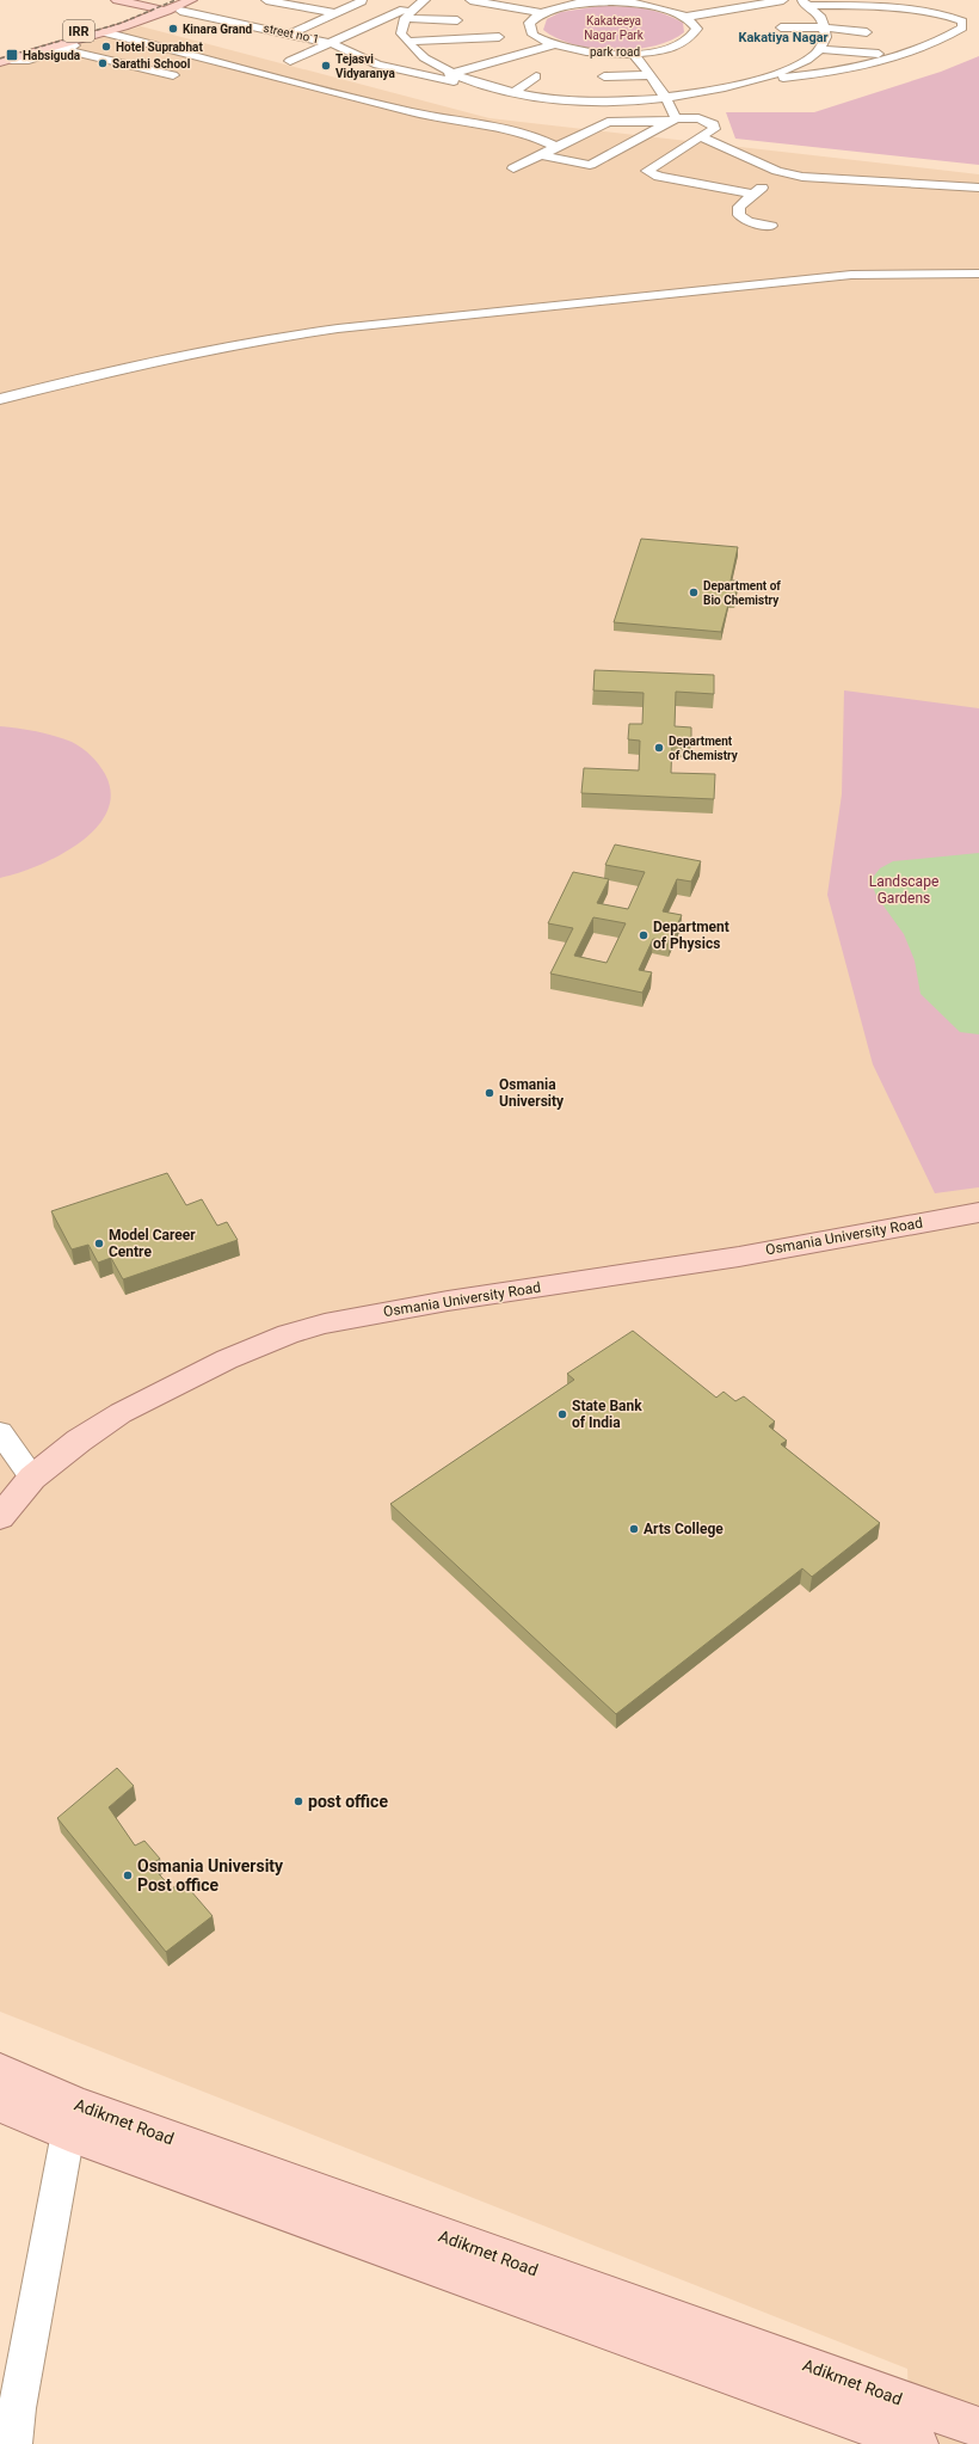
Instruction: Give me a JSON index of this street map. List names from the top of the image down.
{
  "streets": {
    "main road": ["IRR", "Osmania University Road", "Adikmet Road"],
    "street": ["street no 1", "park road"]
  },
  "crossings": [
    ["IRR", "street no 1"]
  ],
  "districts": ["Kakatiya Nagar"],
  "parks": ["Kakateeya Nagar Park", "Landscape Gardens"],
  "places": {
    "other": [
      "Kinara Grand",
      "Hotel Suprabhat",
      "Sarathi School",
      "Tejasvi Vidyaranya",
      "Department of Bio Chemistry",
      "Department of Chemistry",
      "Department of Physics",
      "Osmania University",
      "Model Career Centre",
      "State Bank of India",
      "Arts College",
      "post office",
      "Osmania University Post office"
    ],
    "transit": ["Habsiguda"]
  }
}
